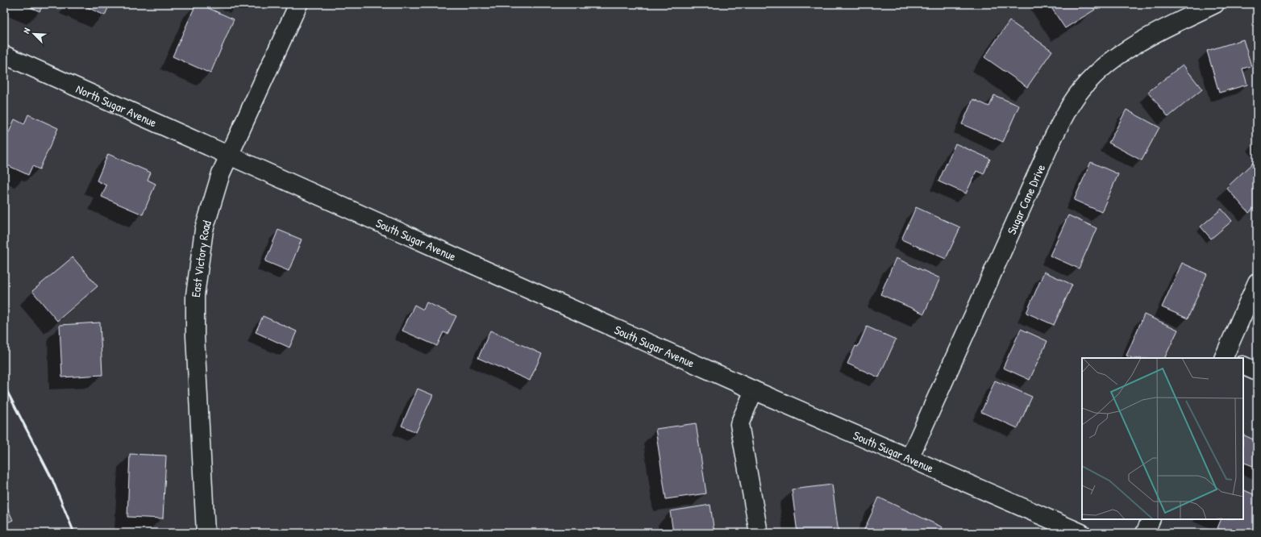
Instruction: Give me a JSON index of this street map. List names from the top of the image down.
{
  "streets": {
    "street": [
      "North Sugar Avenue",
      "Sugar Cane Drive",
      "South Sugar Avenue",
      "East Victory Road"
    ]
  },
  "crossings": [
    ["North Sugar Avenue", "South Sugar Avenue"],
    ["North Sugar Avenue", "East Victory Road"],
    ["Sugar Cane Drive", "South Sugar Avenue"],
    ["South Sugar Avenue", "East Victory Road"]
  ],
  "north": "top left"
}
